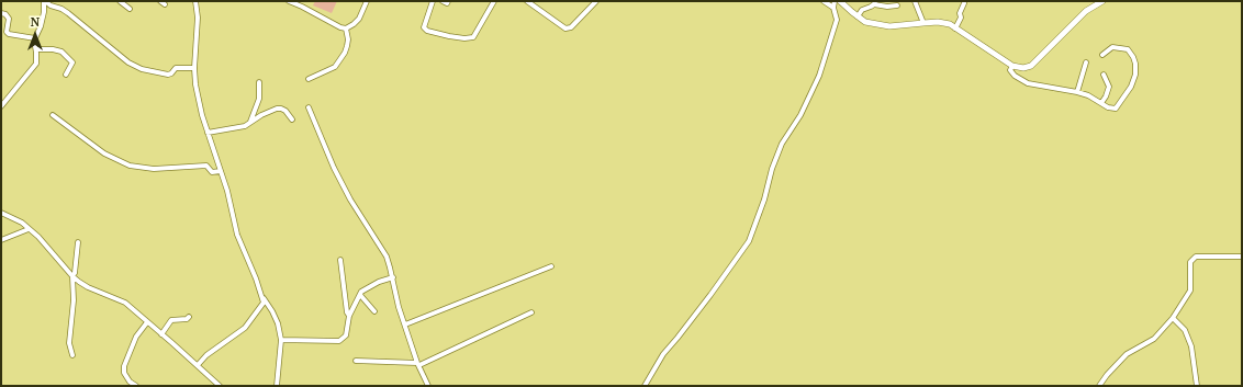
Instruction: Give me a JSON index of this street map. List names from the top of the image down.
{
  "north": "top"
}
